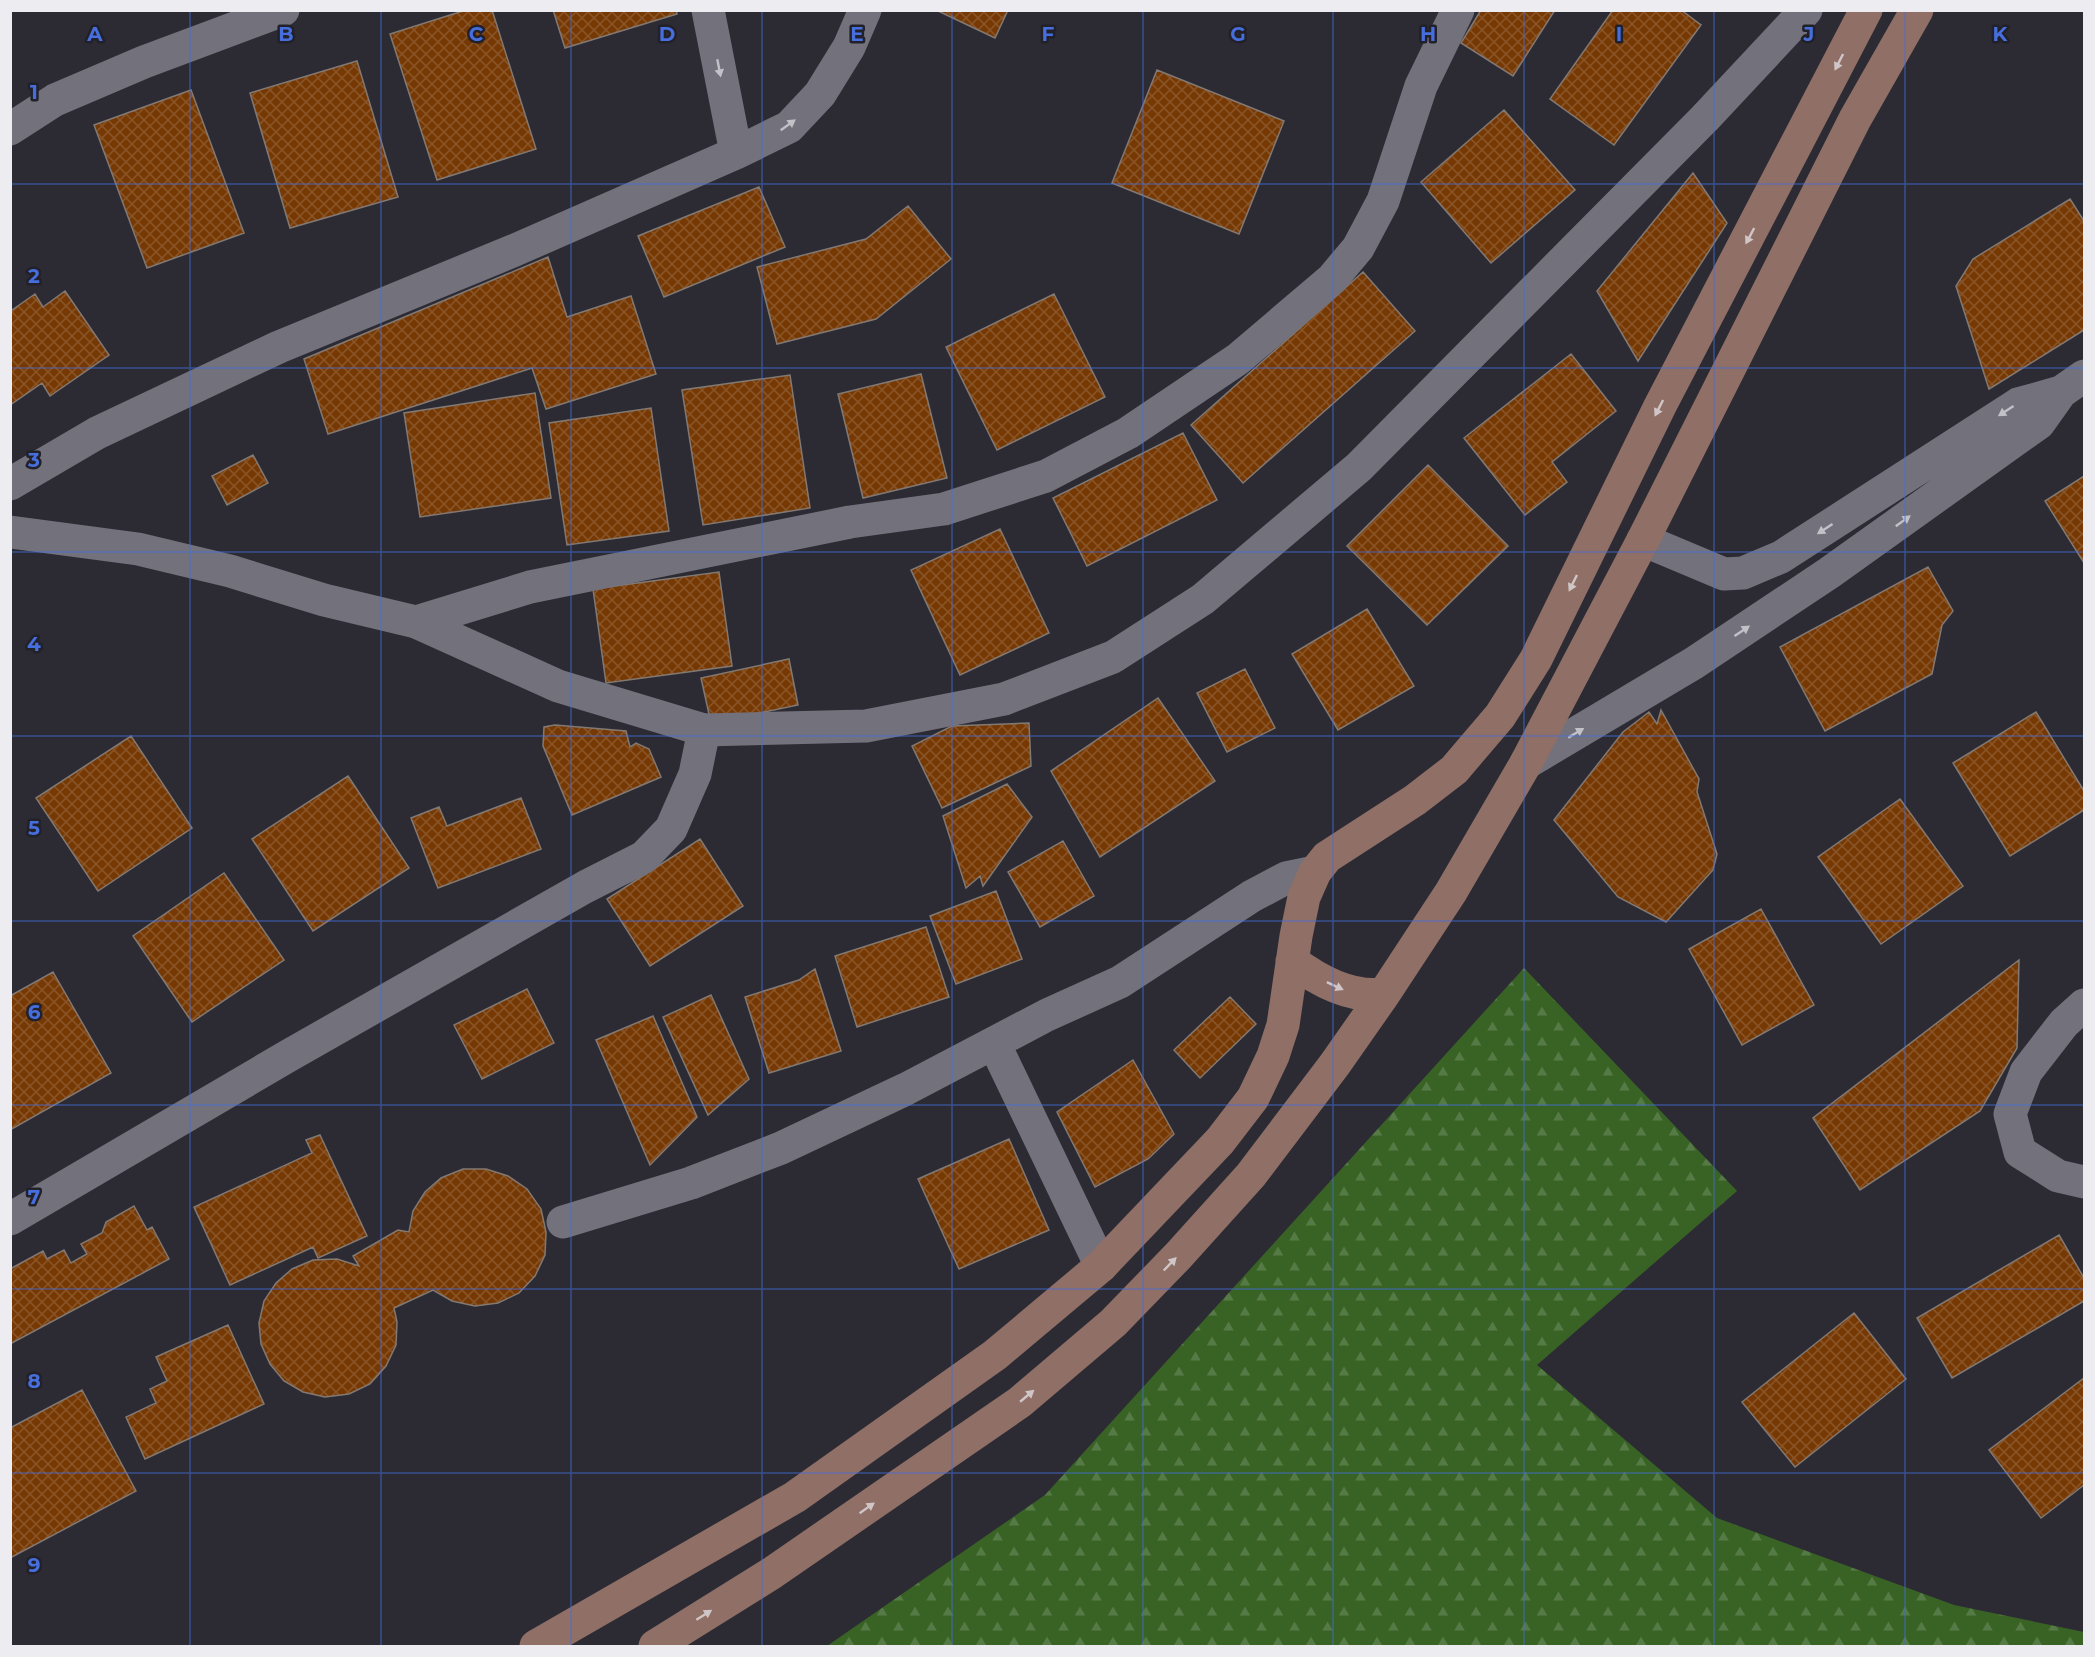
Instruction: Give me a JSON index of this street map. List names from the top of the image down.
{
  "grid": {
    "columns": [
      "A",
      "B",
      "C",
      "D",
      "E",
      "F",
      "G",
      "H",
      "I",
      "J",
      "K"
    ],
    "rows": [
      "1",
      "2",
      "3",
      "4",
      "5",
      "6",
      "7",
      "8",
      "9"
    ]
  }
}
